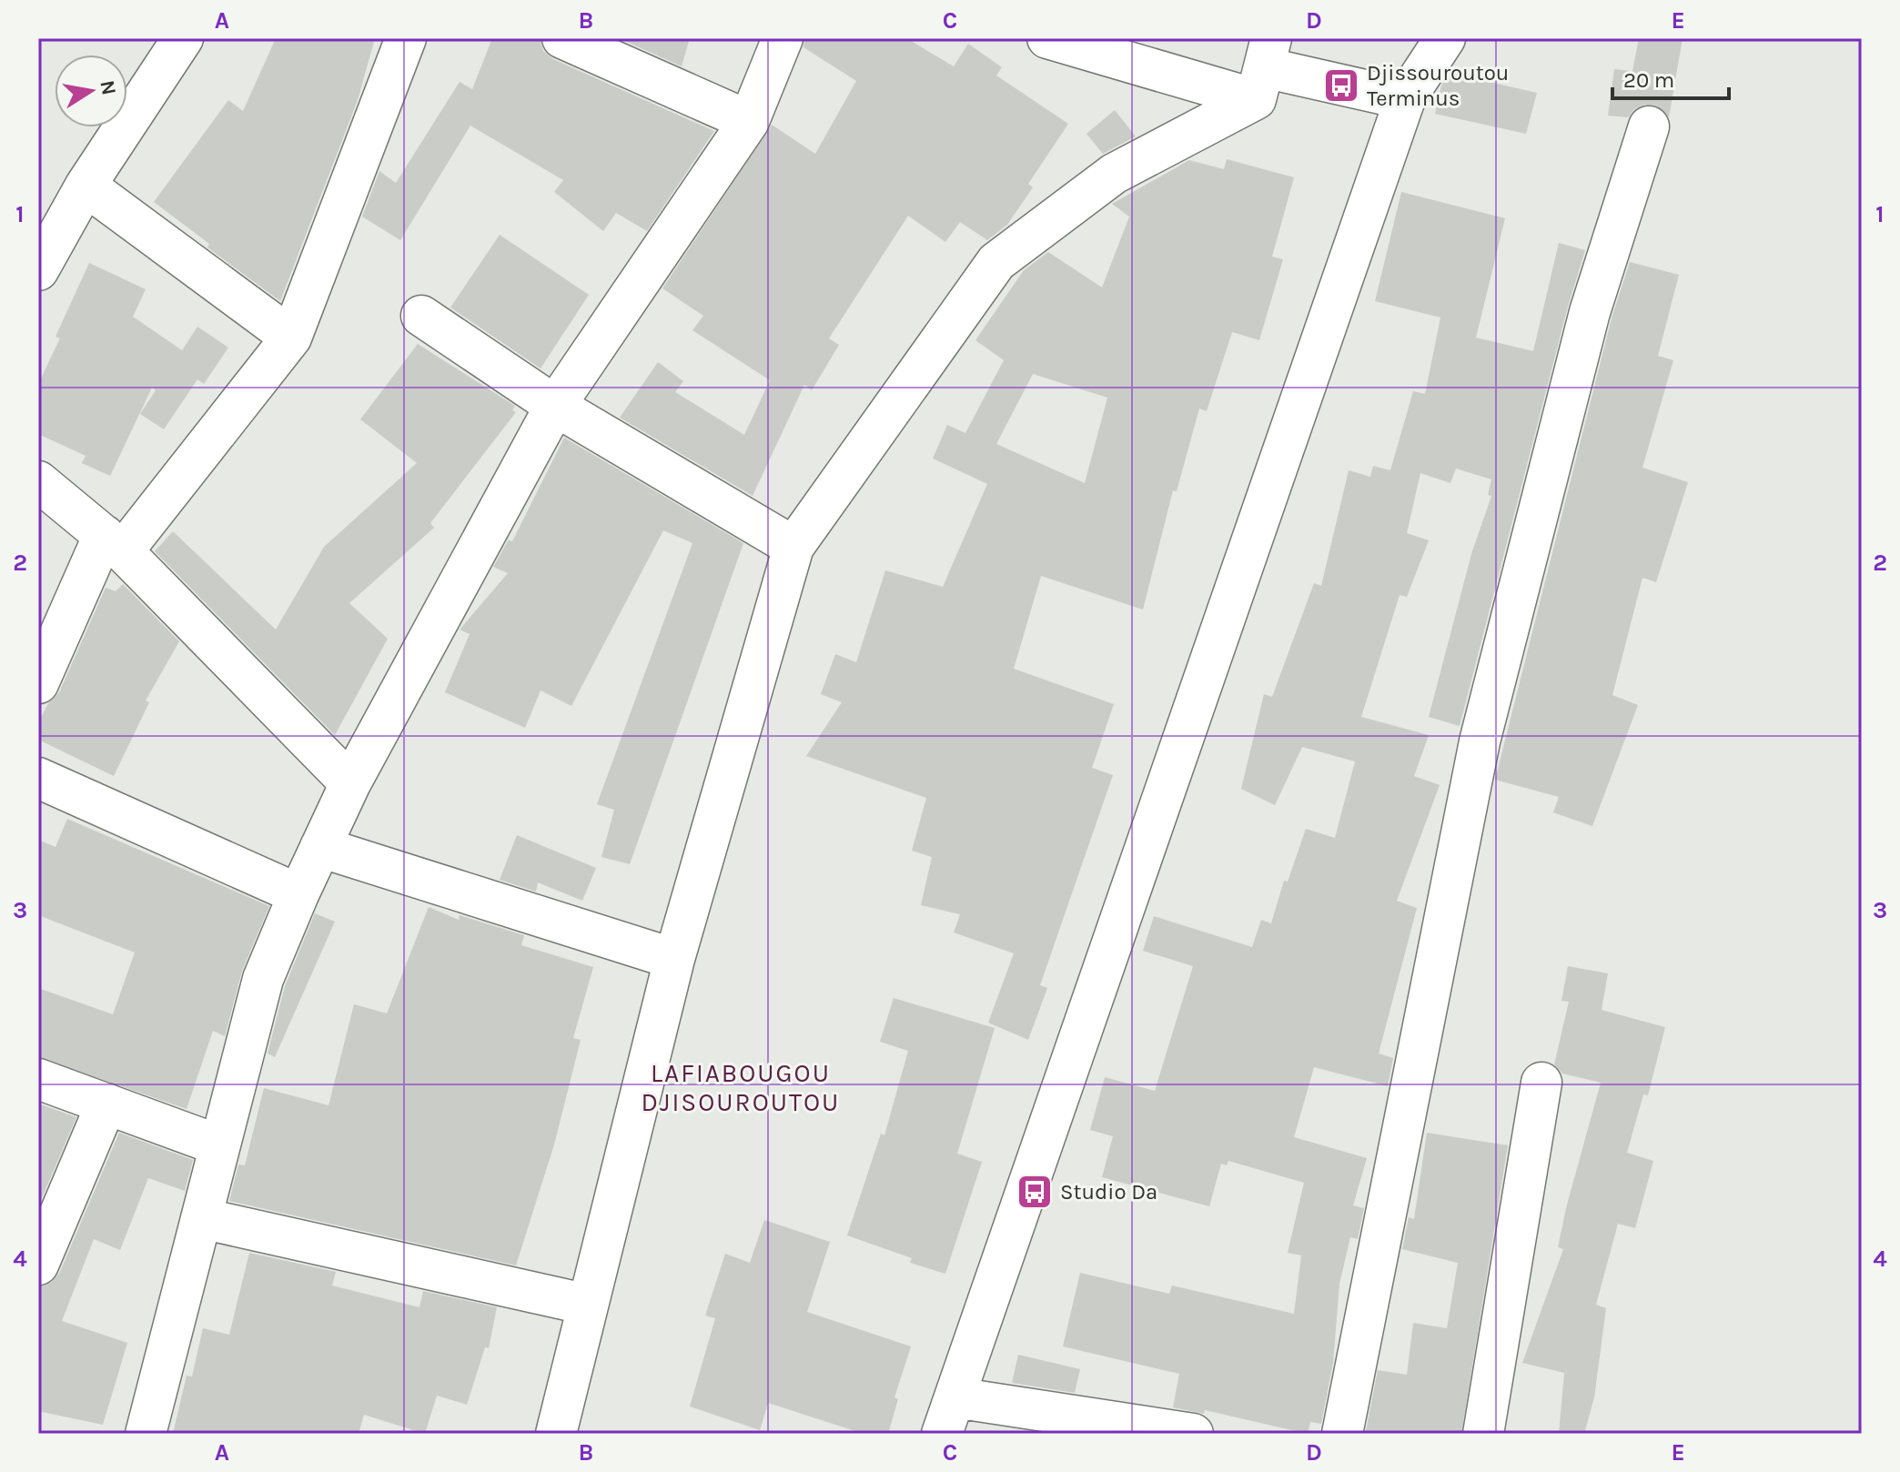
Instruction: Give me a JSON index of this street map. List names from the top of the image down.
{
  "districts": ["LAFIABOUGOU DJISOUROUTOU"],
  "places": {
    "bus stop": ["Djissouroutou Terminus", "Studio Da"]
  },
  "scale_bar": "20 m",
  "north": "right",
  "grid": {
    "columns": [
      "A",
      "B",
      "C",
      "D",
      "E"
    ],
    "rows": [
      "1",
      "2",
      "3",
      "4"
    ]
  }
}
